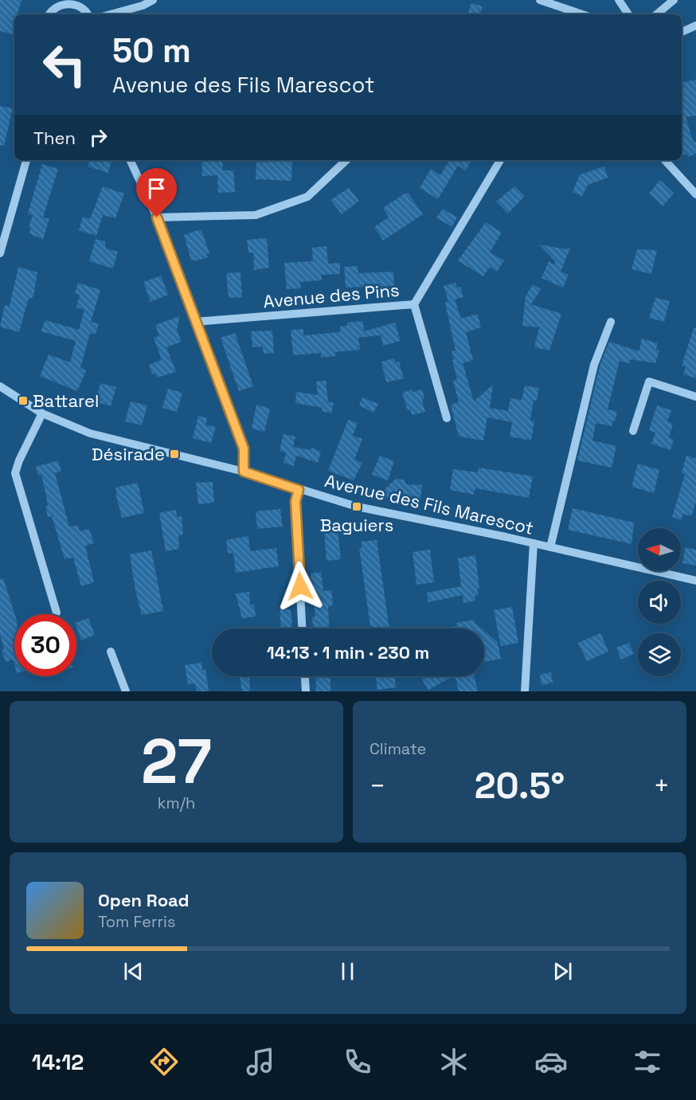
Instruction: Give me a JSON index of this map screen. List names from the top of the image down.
{
  "streets": {
    "street": ["Avenue des Pins", "Avenue des Fils Marescot"]
  },
  "places": {
    "transit": ["Battarel", "Désirade", "Baguiers"]
  },
  "north": "left",
  "page": {
    "turn": ["50 m", "Avenue des Fils Marescot"],
    "then": "Then",
    "limit": "30",
    "trip": "14:13 · 1 min · 230 m",
    "tile": [
      ["27", "km/h"],
      "Climate"
    ],
    "heat": ["−", "20.5°", "+"],
    "song": ["Open Road", "Tom Ferris"],
    "tabs": "14:12"
  }
}
